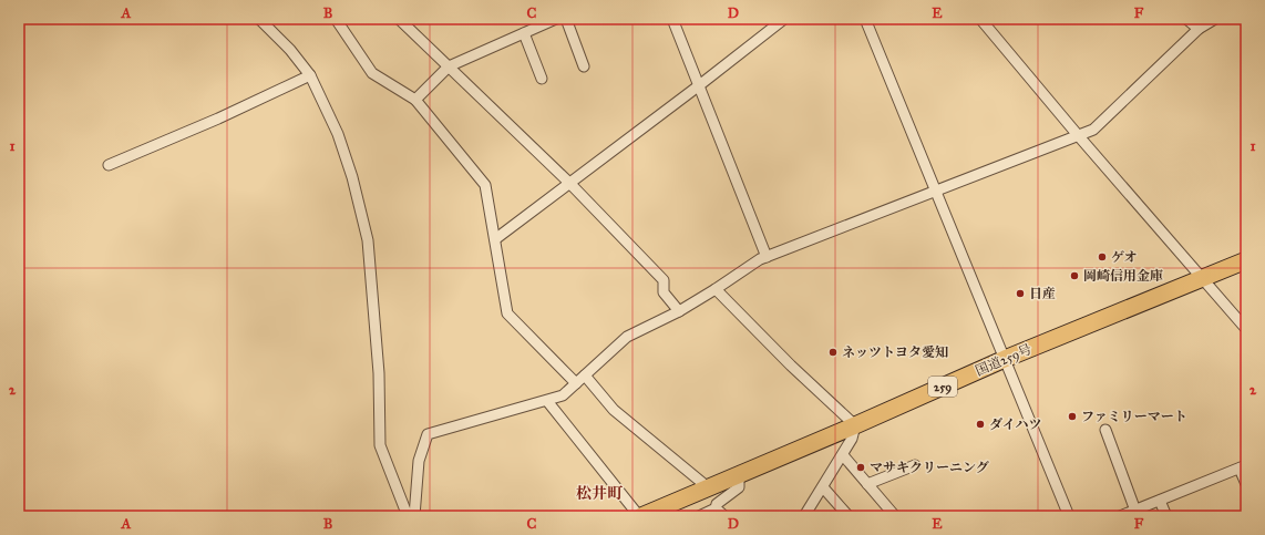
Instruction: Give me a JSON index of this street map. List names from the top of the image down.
{
  "streets": {
    "highway": ["国道259号", "259"]
  },
  "districts": ["松井町"],
  "places": [
    "ゲオ",
    "岡崎信用金庫",
    "日産",
    "ネッツトヨタ愛知",
    "ファミリーマート",
    "ダイハツ",
    "マサキクリーニング"
  ],
  "grid": {
    "columns": [
      "A",
      "B",
      "C",
      "D",
      "E",
      "F"
    ],
    "rows": ["1", "2"]
  }
}
